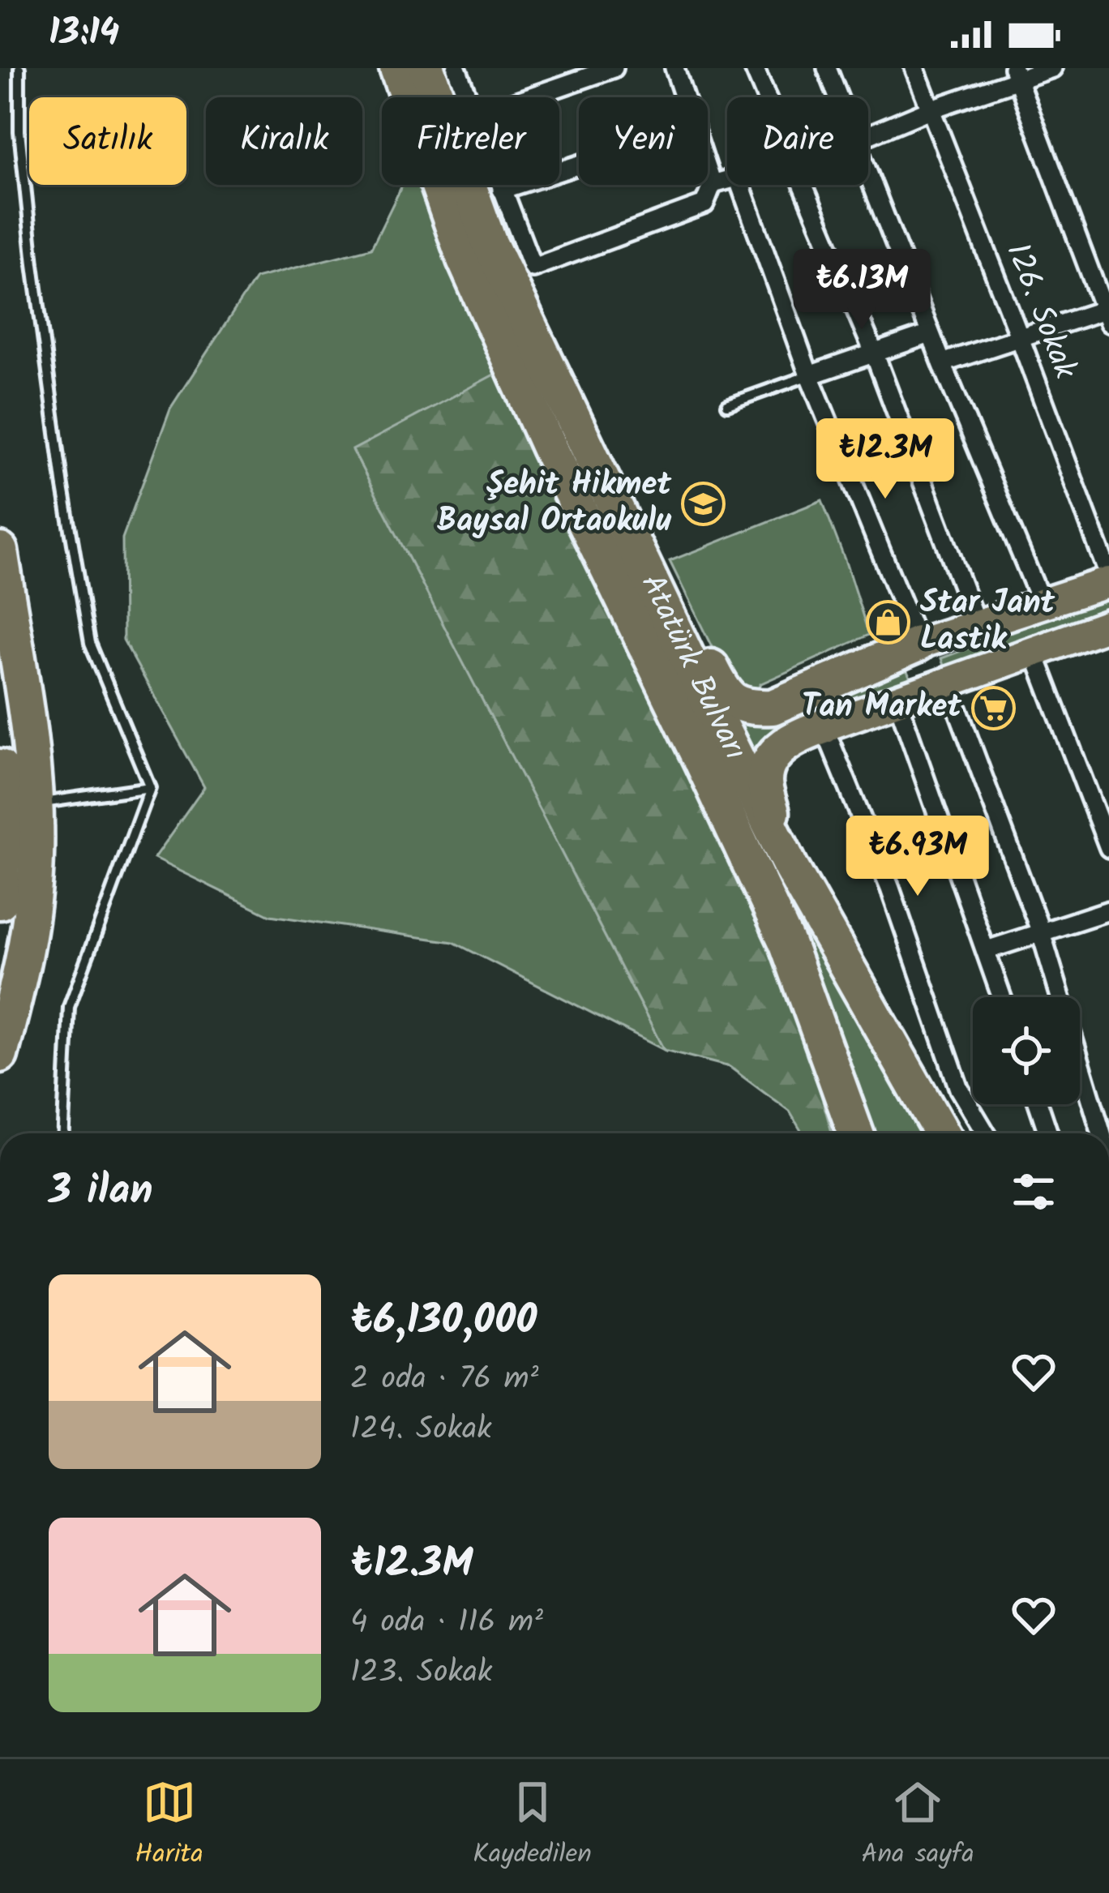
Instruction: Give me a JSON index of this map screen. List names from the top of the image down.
{
  "streets": {
    "highway": ["Atatürk Bulvarı"],
    "street": ["126. Sokak"]
  },
  "places": {
    "school or university": ["Şehit Hikmet Baysal Ortaokulu"],
    "shop": ["Star Jant Lastik"],
    "supermarket": ["Tan Market"]
  },
  "page": {
    "status": "13:14",
    "chip": [
      "Satılık",
      "Kiralık",
      "Filtreler",
      "Yeni",
      "Daire"
    ],
    "price": ["₺6.13M", "₺12.3M", "₺6.93M"],
    "heading": "3 ilan",
    "list": [
      {
        "name": "₺6,130,000",
        "note": "2 oda · 76 m² · 124. Sokak"
      },
      {
        "name": "₺12.3M",
        "note": "4 oda · 116 m² · 123. Sokak"
      }
    ],
    "tabs": ["Harita", "Kaydedilen", "Ana sayfa"]
  }
}
